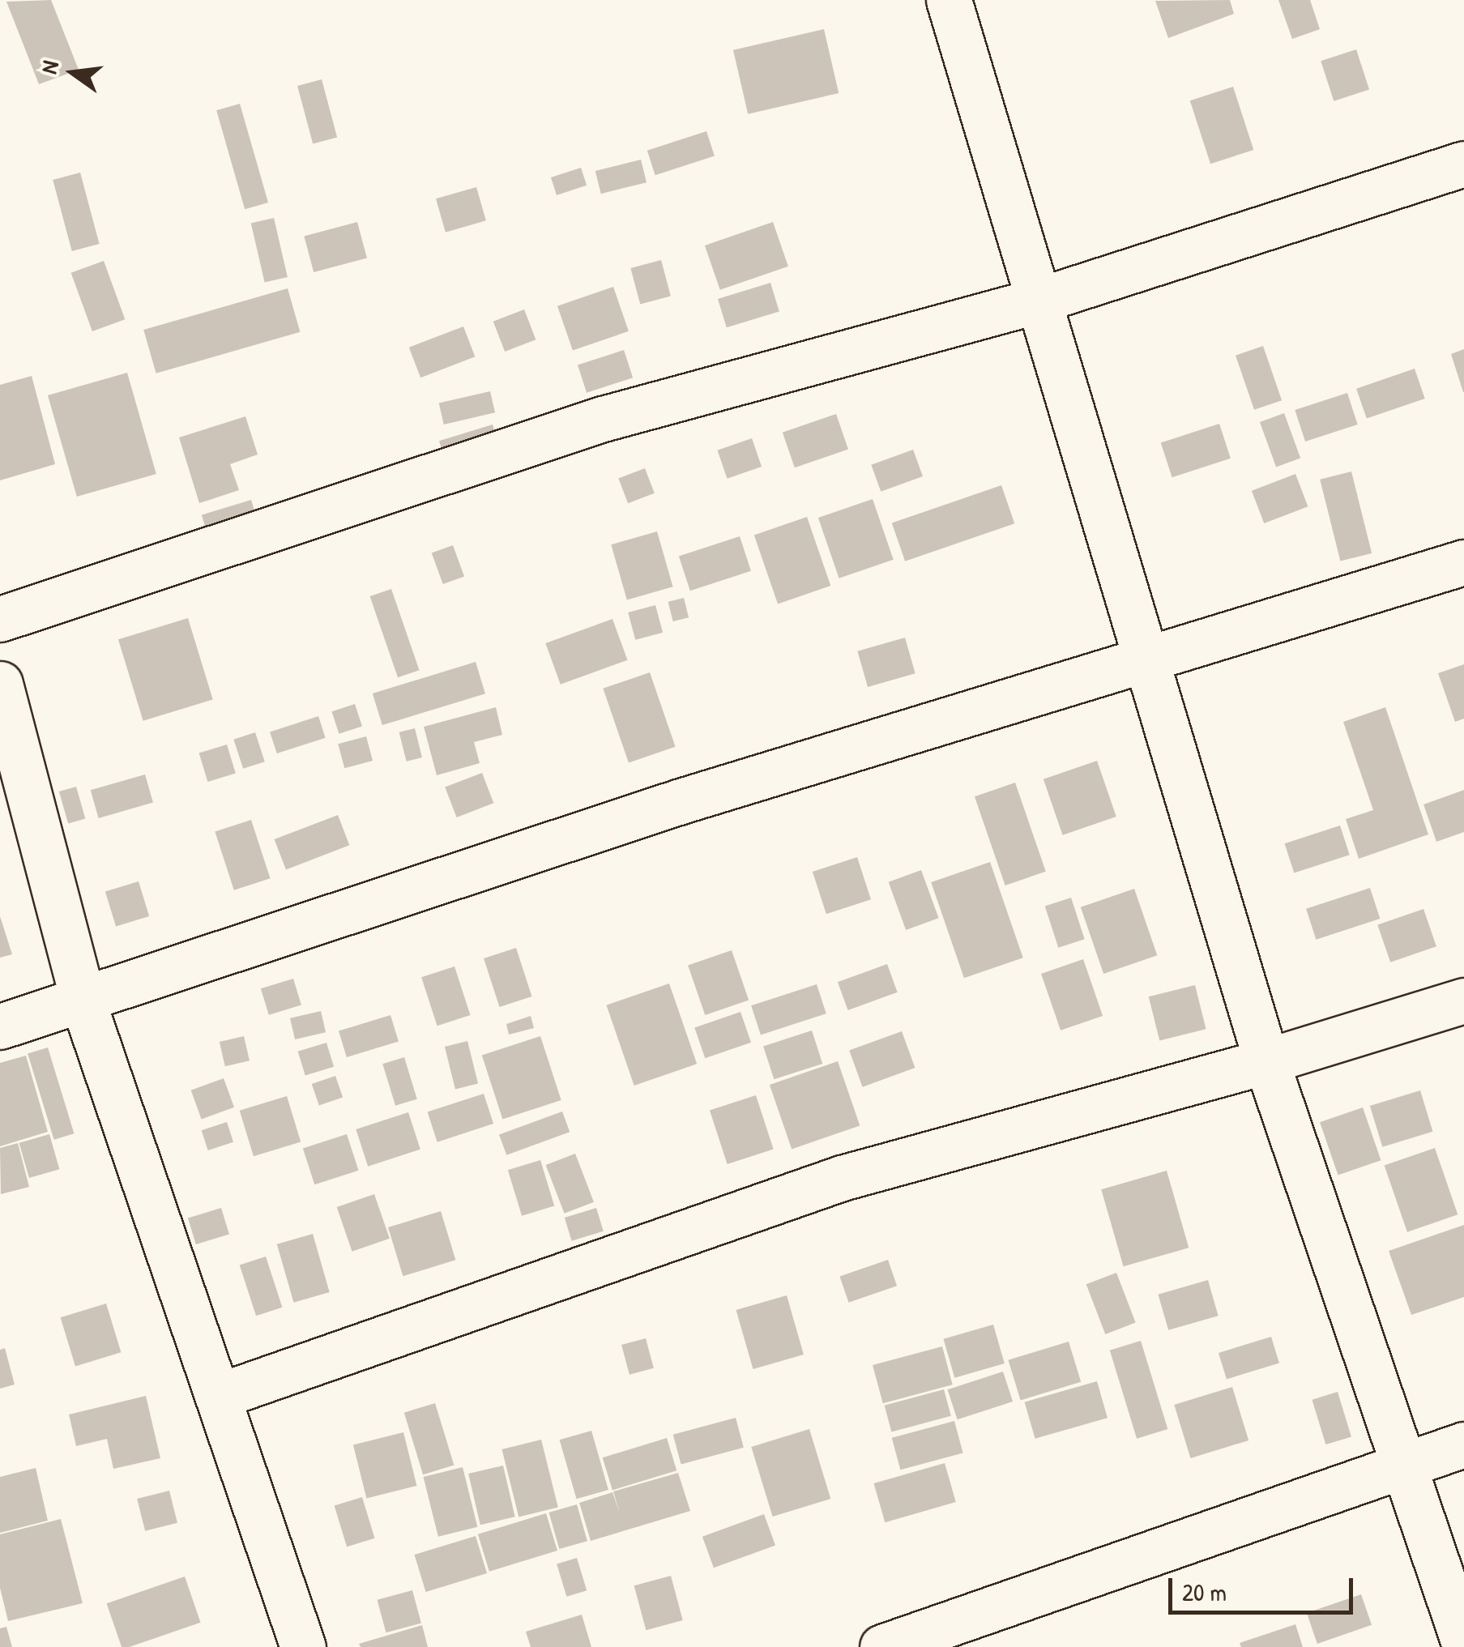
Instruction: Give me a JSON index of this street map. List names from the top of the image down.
{
  "scale_bar": "20 m",
  "north": "left"
}
